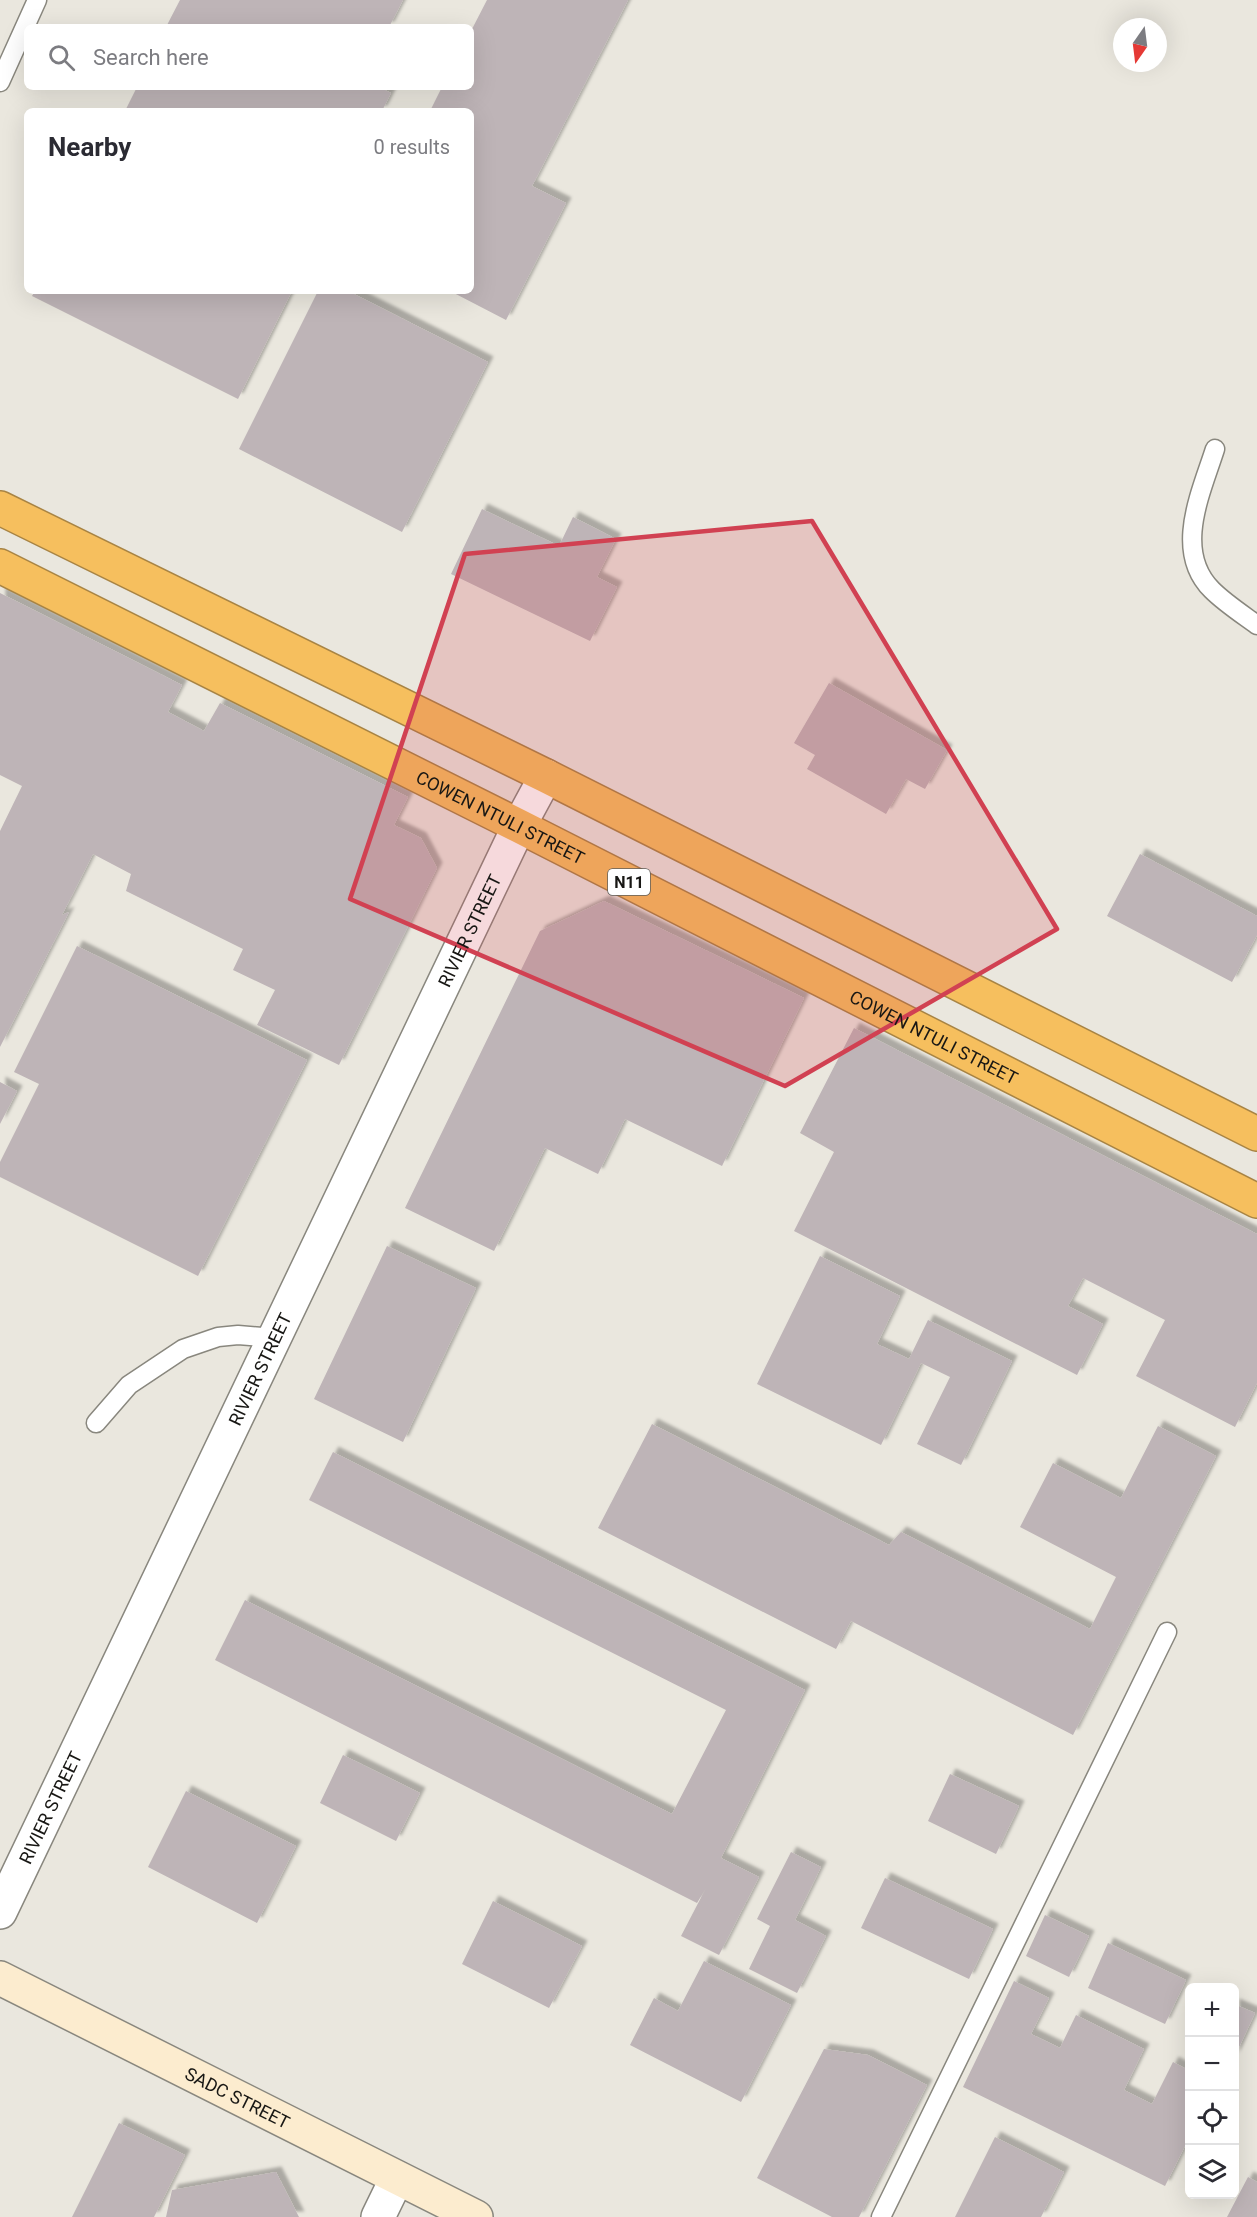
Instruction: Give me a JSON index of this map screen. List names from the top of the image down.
{
  "streets": {
    "highway": ["COWEN NTULI STREET", "N11"],
    "street": ["RIVIER STREET", "SADC STREET"]
  },
  "crossings": [
    ["COWEN NTULI STREET", "RIVIER STREET"]
  ],
  "north": "bottom",
  "page": {
    "search": "Search here",
    "heading": ["Nearby", "0 results"],
    "map_buttons": ["+", "−"]
  }
}
